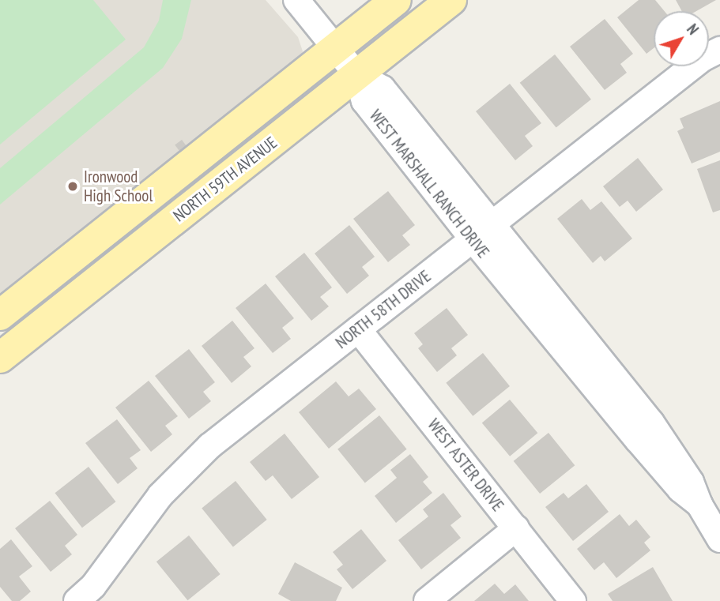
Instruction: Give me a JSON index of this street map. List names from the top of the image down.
{
  "streets": {
    "main road": ["NORTH 59TH AVENUE"],
    "street": ["WEST MARSHALL RANCH DRIVE", "NORTH 58TH DRIVE", "WEST ASTER DRIVE"]
  },
  "crossings": [
    ["NORTH 59TH AVENUE", "WEST MARSHALL RANCH DRIVE"],
    ["WEST MARSHALL RANCH DRIVE", "NORTH 58TH DRIVE"],
    ["NORTH 58TH DRIVE", "WEST ASTER DRIVE"]
  ],
  "places": ["Ironwood High School"],
  "north": "top right"
}
